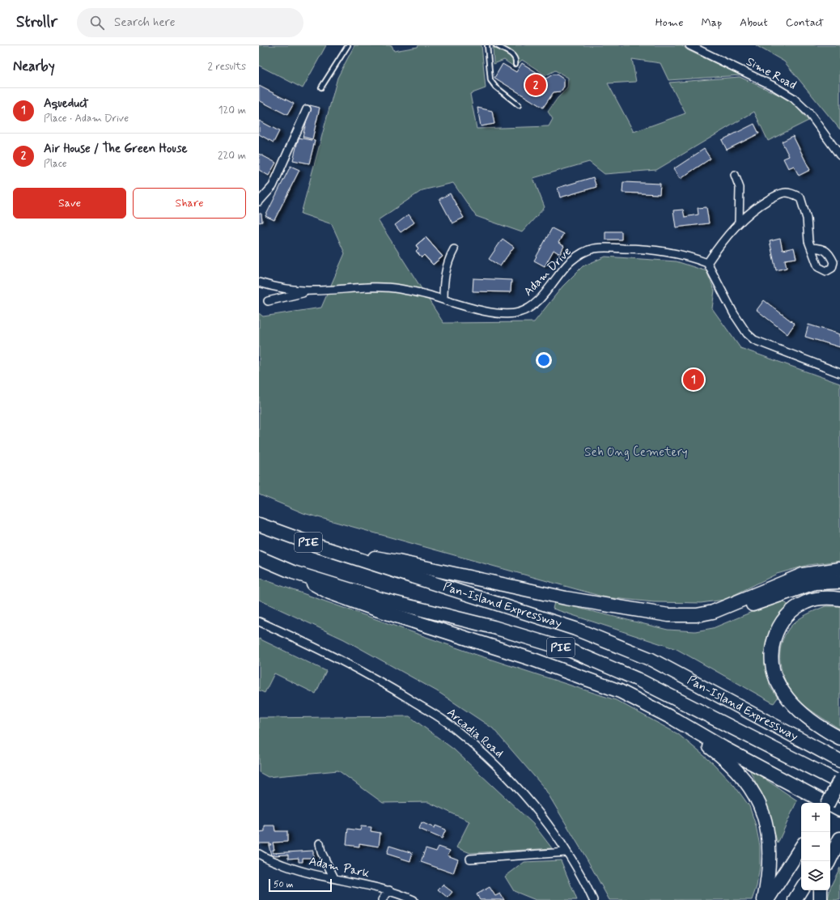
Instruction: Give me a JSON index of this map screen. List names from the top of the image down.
{
  "streets": {
    "highway": ["PIE", "Pan-Island Expressway"],
    "street": [
      "Sime Road",
      "Adam Drive",
      "Arcadia Road",
      "Adam Park"
    ]
  },
  "parks": ["Seh Ong Cemetery"],
  "scale_bar": "50 m",
  "page": {
    "header": "Strollr",
    "search": "Search here",
    "nav": [
      "Home",
      "Map",
      "About",
      "Contact"
    ],
    "heading": ["Nearby", "2 results"],
    "pins": ["2", "1"],
    "list": [
      {
        "mark": "1",
        "name": "Aqueduct",
        "note": "Place · Adam Drive",
        "value": "120 m"
      },
      {
        "mark": "2",
        "name": "Air House / The Green House",
        "note": "Place",
        "value": "220 m"
      }
    ],
    "buttons": ["Save", "Share"],
    "map_buttons": ["+", "−"],
    "scale": "50 m"
  }
}
